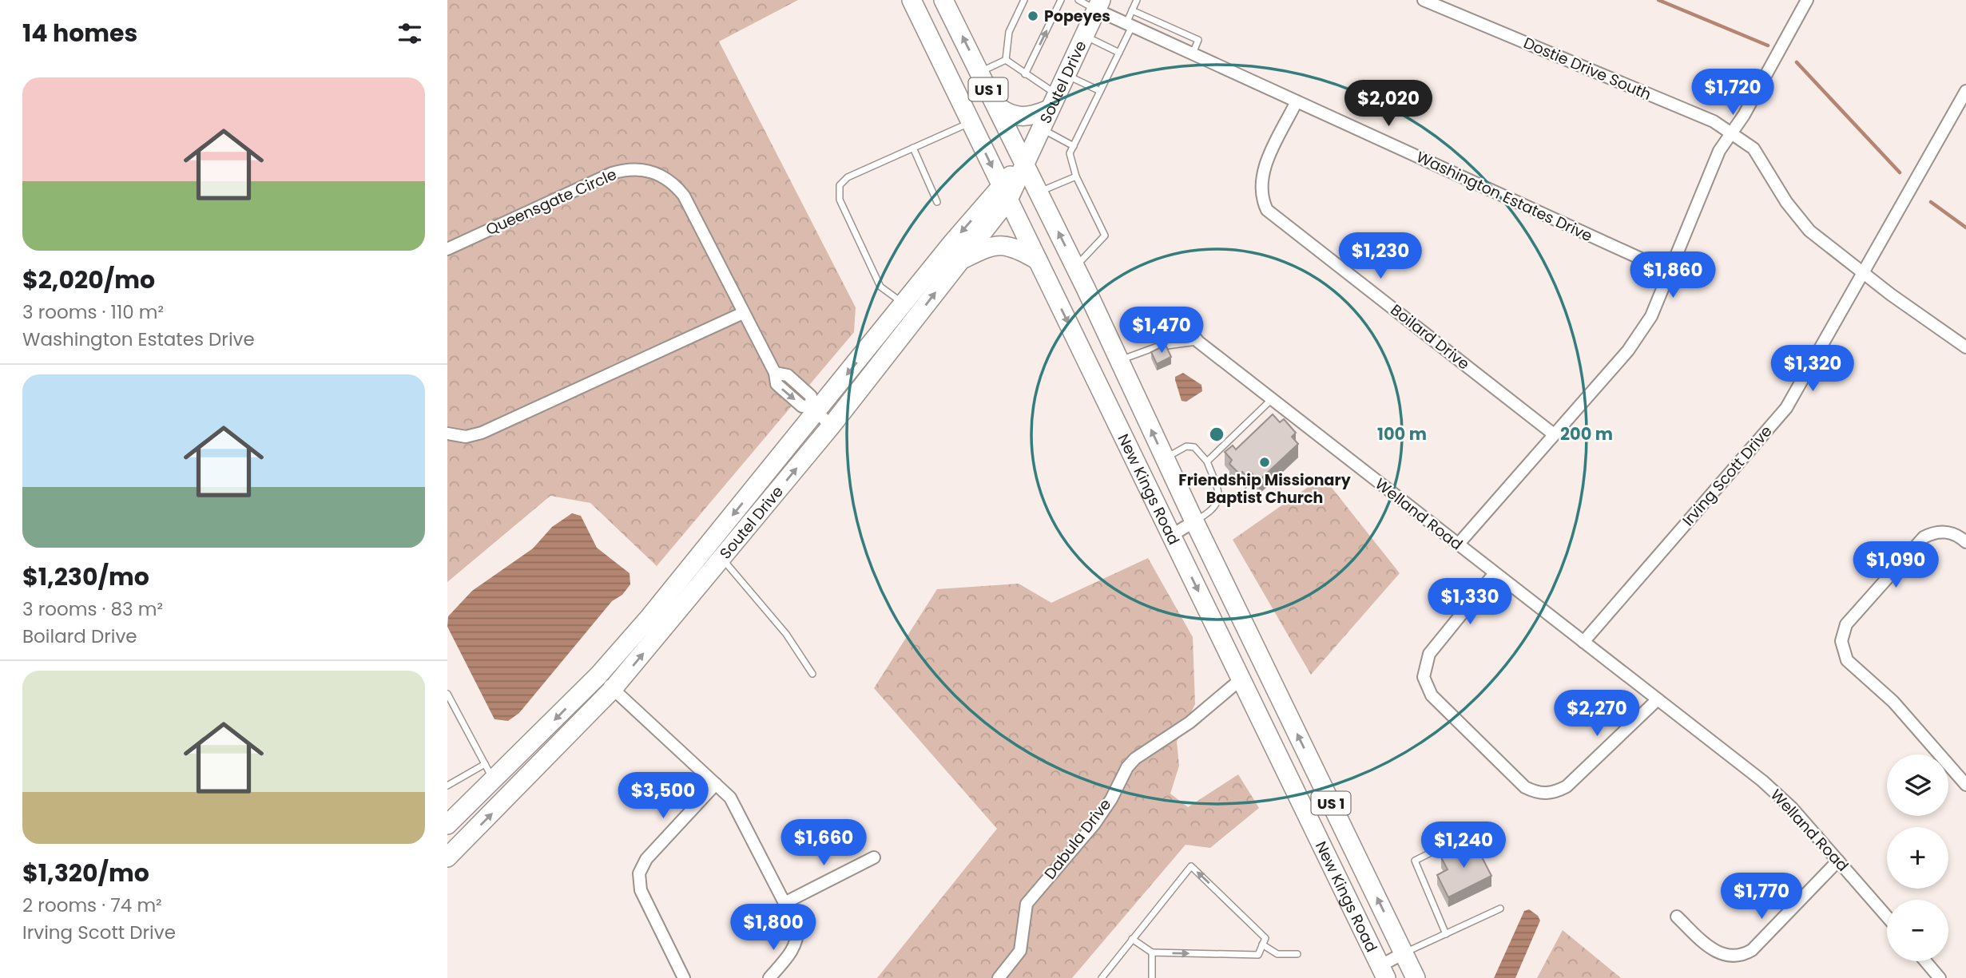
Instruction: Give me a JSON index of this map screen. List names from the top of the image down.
{
  "streets": {
    "main road": ["Soutel Drive", "US 1", "New Kings Road"],
    "street": [
      "Dostie Drive South",
      "Washington Estates Drive",
      "Queensgate Circle",
      "Boilard Drive",
      "Irving Scott Drive",
      "Welland Road",
      "Dabula Drive"
    ]
  },
  "crossings": [
    ["Dostie Drive South", "Irving Scott Drive"],
    ["Soutel Drive", "Washington Estates Drive"],
    ["Soutel Drive", "Queensgate Circle"],
    ["Soutel Drive", "New Kings Road"],
    ["Washington Estates Drive", "Boilard Drive"],
    ["Irving Scott Drive", "Welland Road"],
    ["New Kings Road", "Dabula Drive"]
  ],
  "places": ["Popeyes", "Friendship Missionary Baptist Church"],
  "page": {
    "heading": "14 homes",
    "list": [
      {
        "name": "$2,020/mo",
        "note": "3 rooms · 110 m² · Washington Estates Drive"
      },
      {
        "name": "$1,230/mo",
        "note": "3 rooms · 83 m² · Boilard Drive"
      },
      {
        "name": "$1,320/mo",
        "note": "2 rooms · 74 m² · Irving Scott Drive"
      }
    ],
    "price": [
      "$1,720",
      "$2,020",
      "$1,230",
      "$1,860",
      "$1,470",
      "$1,320",
      "$1,090",
      "$1,330",
      "$2,270",
      "$3,500",
      "$1,660",
      "$1,240",
      "$1,770",
      "$1,800"
    ],
    "map_buttons": ["+", "−"]
  },
  "rings": ["100 m", "200 m"]
}
